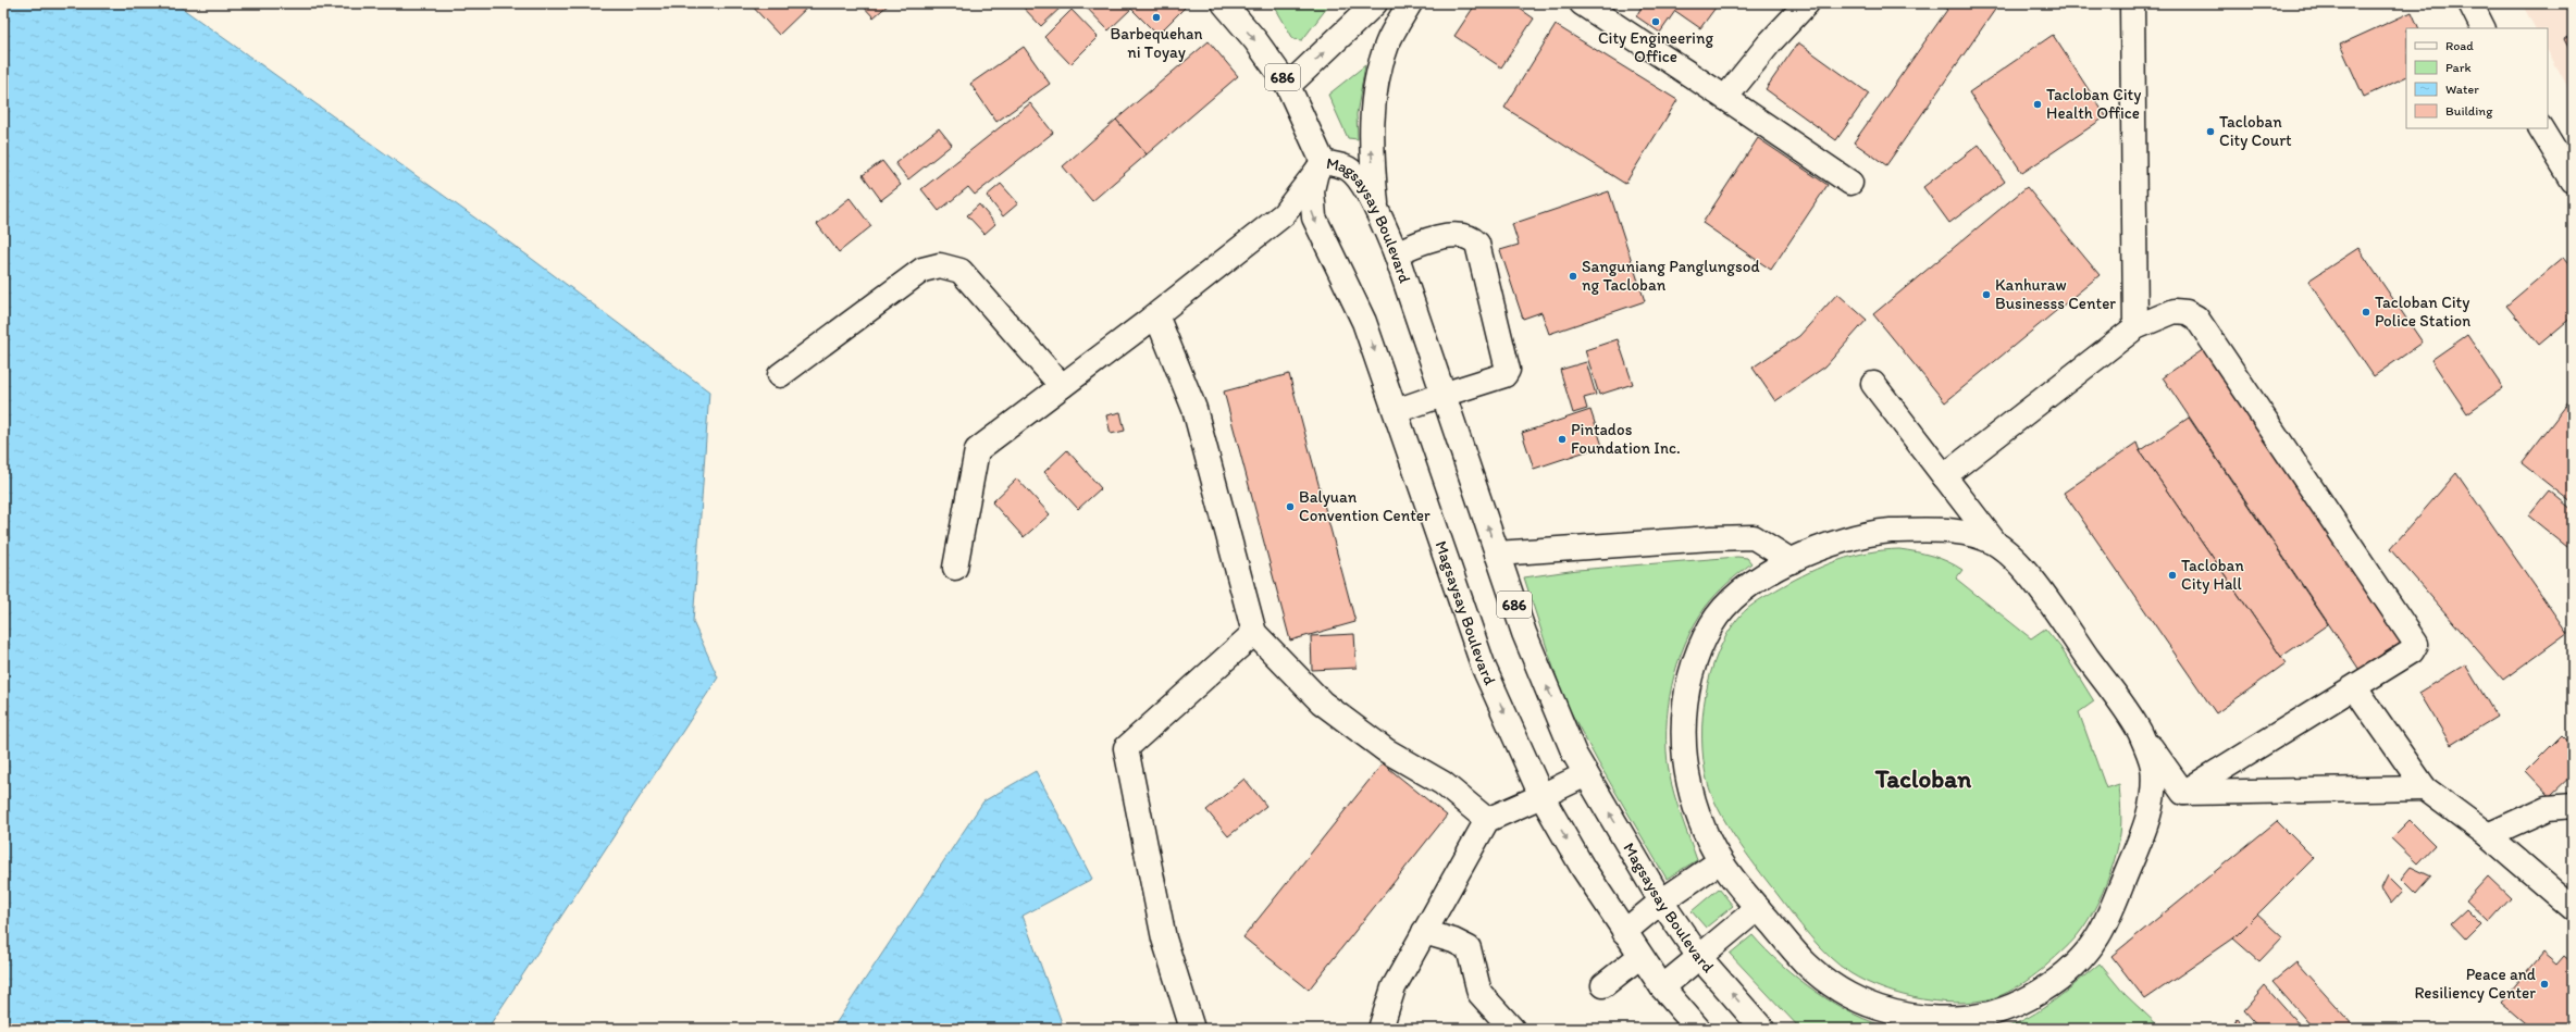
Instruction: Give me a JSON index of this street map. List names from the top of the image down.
{
  "streets": {
    "main road": ["686", "Magsaysay Boulevard"]
  },
  "crossings": [
    ["686", "Magsaysay Boulevard"]
  ],
  "districts": ["Tacloban"],
  "places": [
    "Barbequehan ni Toyay",
    "City Engineering Office",
    "Tacloban City Health Office",
    "Tacloban City Court",
    "Sanguniang Panglungsod ng Tacloban",
    "Kanhuraw Businesss Center",
    "Tacloban City Police Station",
    "Pintados Foundation Inc.",
    "Balyuan Convention Center",
    "Tacloban City Hall",
    "Peace and Resiliency Center"
  ],
  "legend": [
    "Road",
    "Park",
    "Water",
    "Building"
  ]
}
